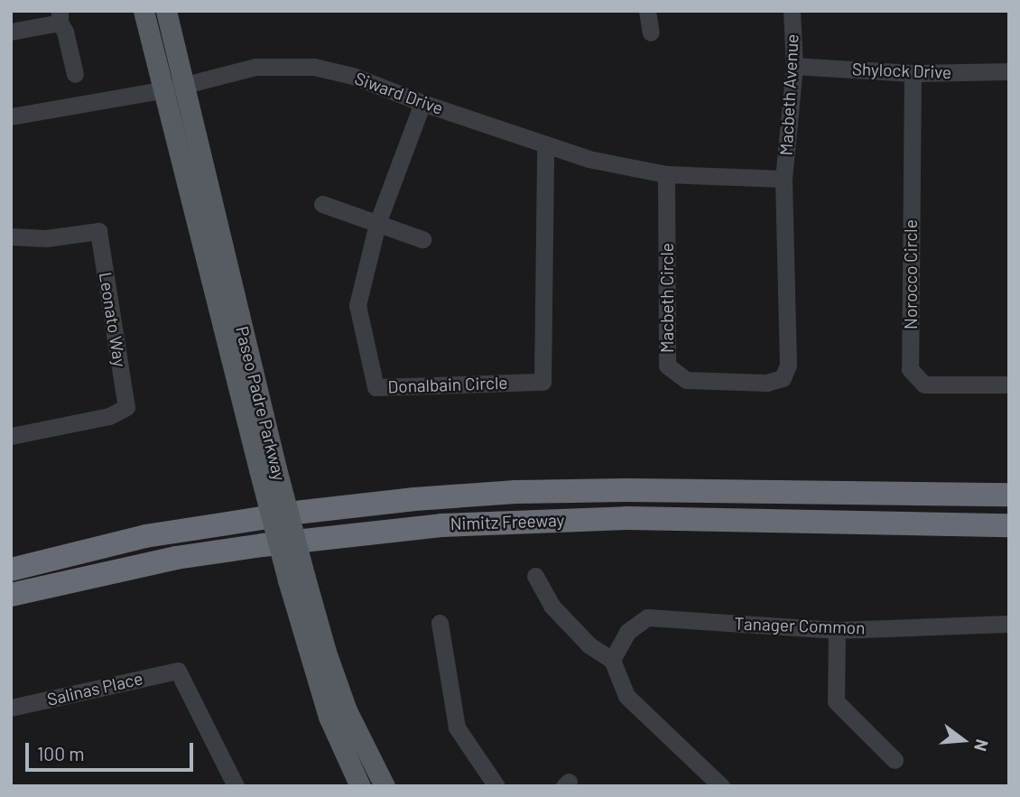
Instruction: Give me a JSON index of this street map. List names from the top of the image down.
{
  "streets": {
    "highway": ["Nimitz Freeway"],
    "main road": ["Paseo Padre Parkway"],
    "street": [
      "Shylock Drive",
      "Siward Drive",
      "Macbeth Avenue",
      "Norocco Circle",
      "Macbeth Circle",
      "Leonato Way",
      "Donalbain Circle",
      "Tanager Common",
      "Salinas Place"
    ]
  },
  "crossings": [
    ["Shylock Drive", "Macbeth Avenue"],
    ["Shylock Drive", "Norocco Circle"],
    ["Siward Drive", "Macbeth Avenue"],
    ["Siward Drive", "Macbeth Circle"],
    ["Siward Drive", "Donalbain Circle"],
    ["Siward Drive", "Paseo Padre Parkway"],
    ["Macbeth Avenue", "Macbeth Circle"]
  ],
  "scale_bar": "100 m",
  "north": "right"
}
